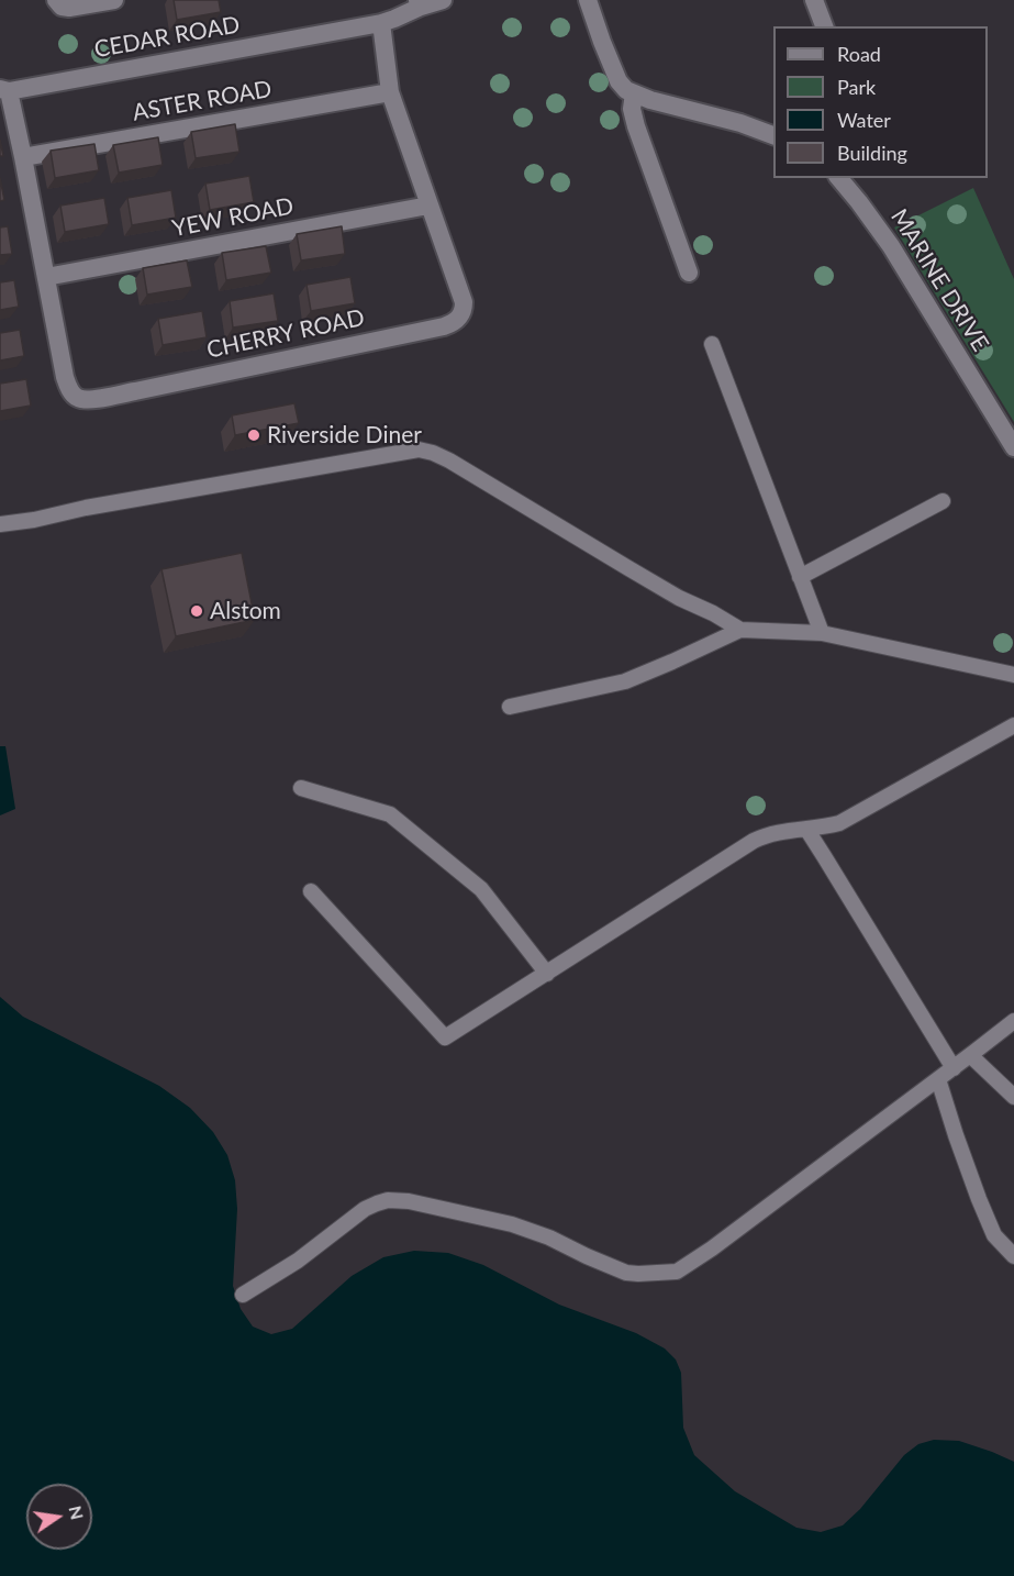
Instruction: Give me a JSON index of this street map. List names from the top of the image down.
{
  "streets": {
    "street": [
      "CEDAR ROAD",
      "ASTER ROAD",
      "YEW ROAD",
      "MARINE DRIVE",
      "CHERRY ROAD"
    ]
  },
  "crossings": [
    ["CEDAR ROAD", "CHERRY ROAD"],
    ["ASTER ROAD", "CHERRY ROAD"],
    ["YEW ROAD", "CHERRY ROAD"]
  ],
  "places": ["Riverside Diner", "Alstom"],
  "legend": [
    "Road",
    "Park",
    "Water",
    "Building"
  ],
  "north": "right"
}
